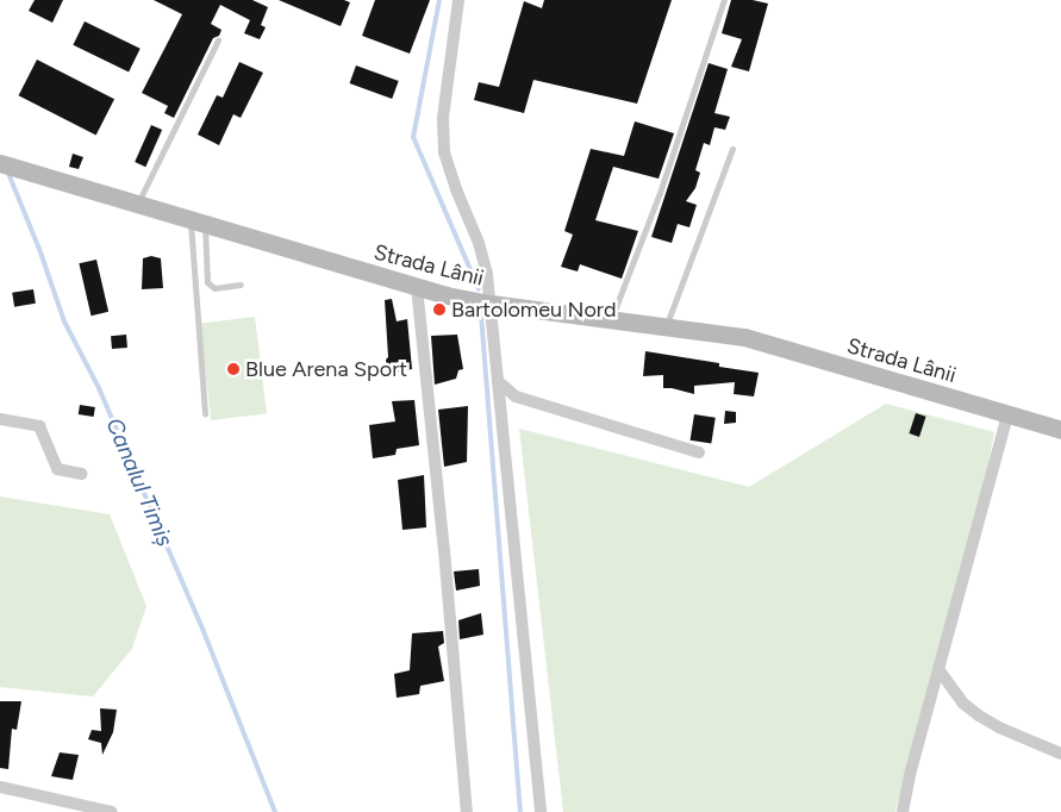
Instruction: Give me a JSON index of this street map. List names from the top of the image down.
{
  "streets": {
    "main road": ["Strada Lânii"]
  },
  "water": ["Canalul Timiș"],
  "places": ["Bartolomeu Nord", "Blue Arena Sport"]
}
